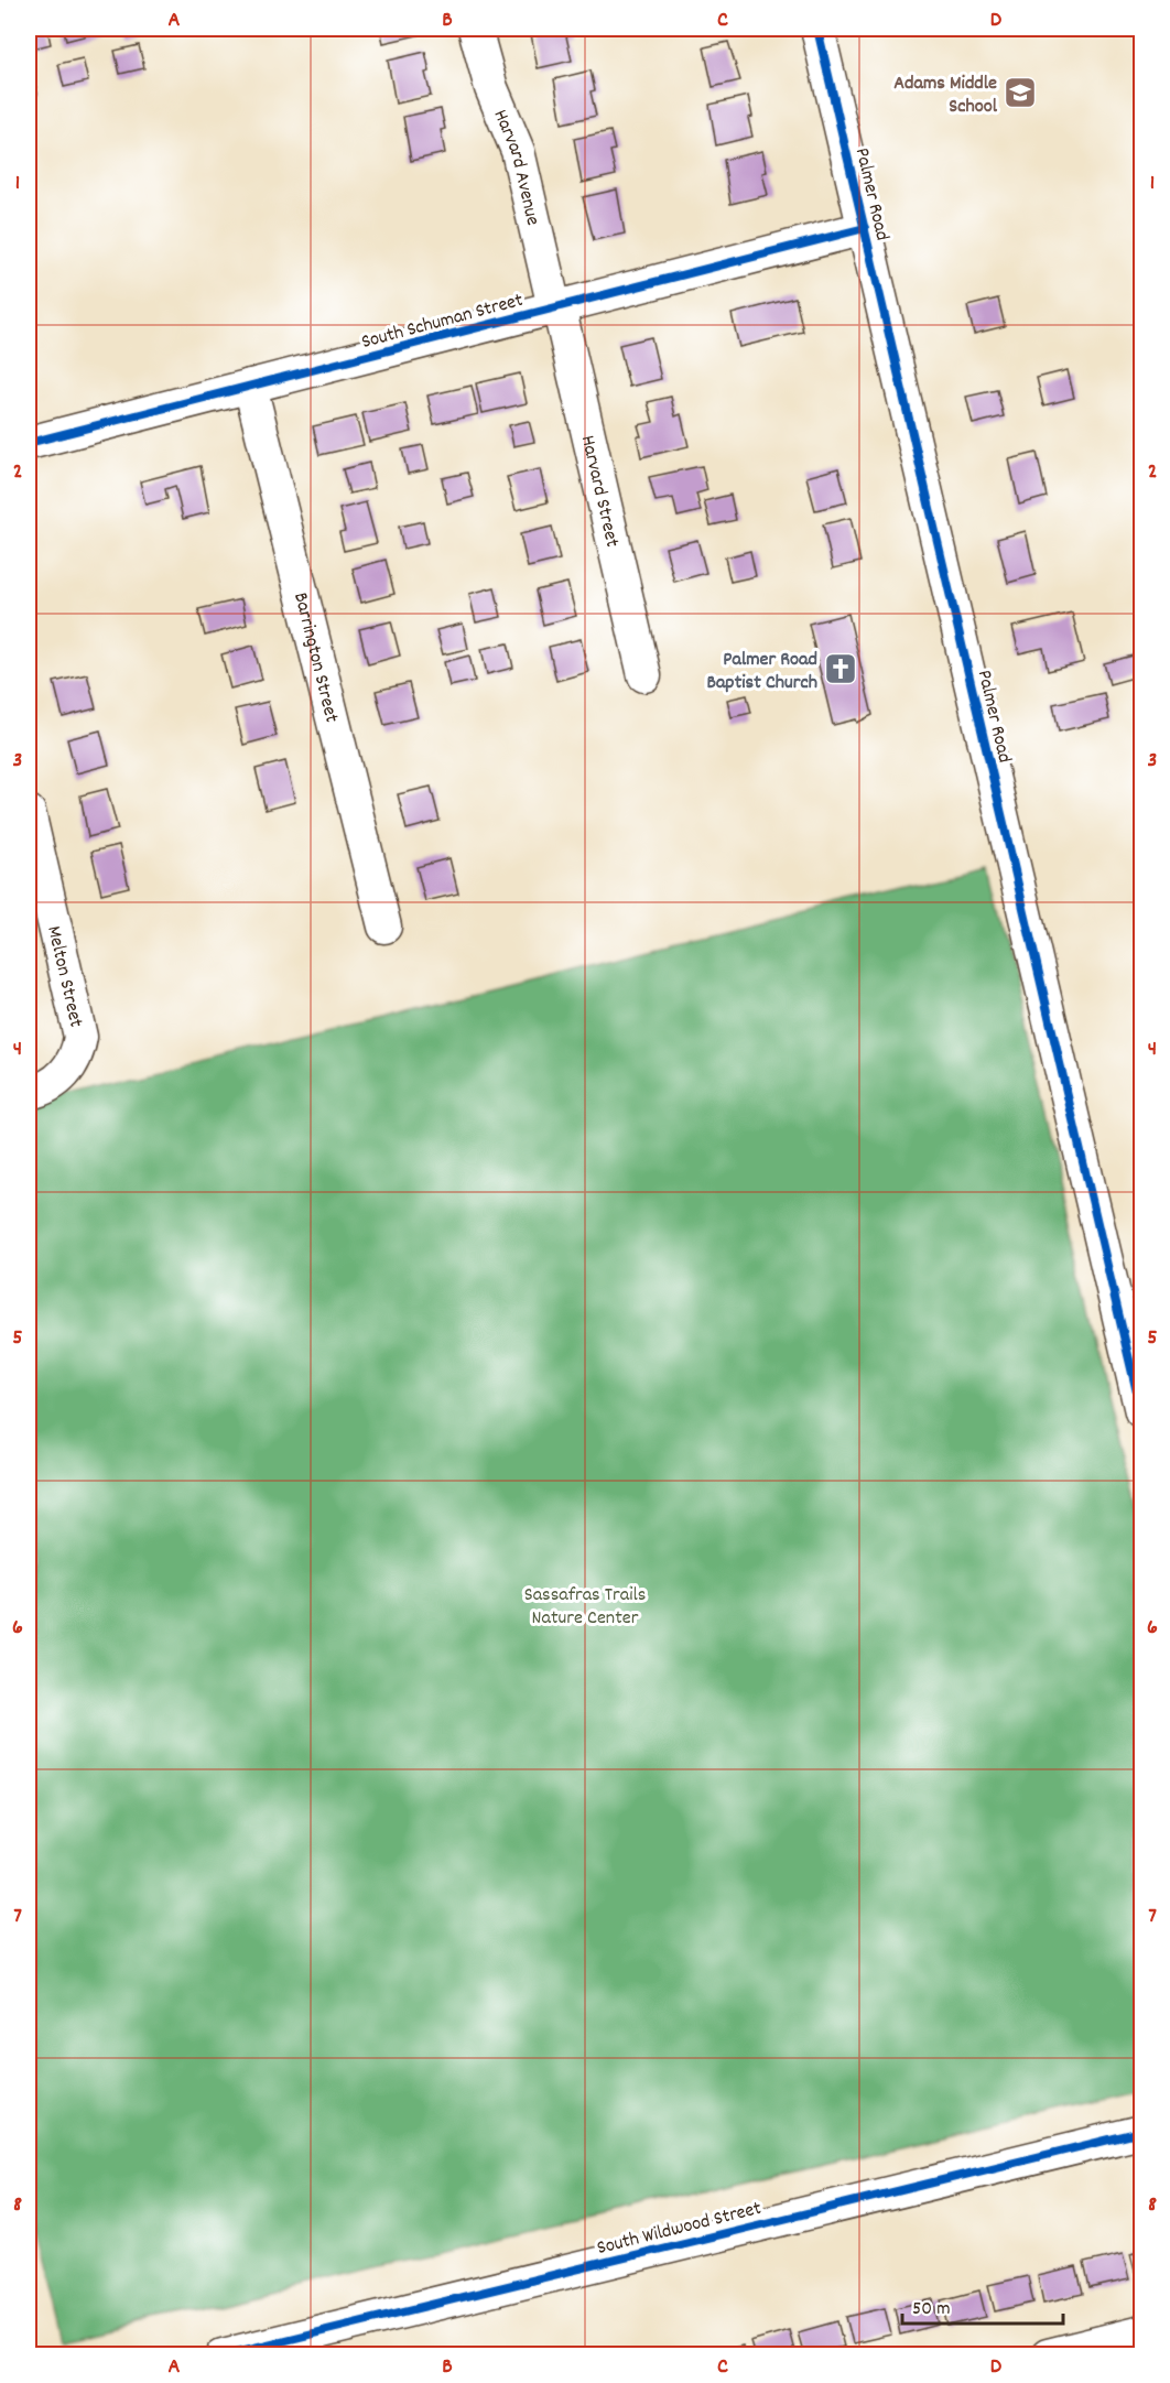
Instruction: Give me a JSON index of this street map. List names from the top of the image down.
{
  "streets": {
    "street": [
      "Harvard Avenue",
      "Palmer Road",
      "South Schuman Street",
      "Harvard Street",
      "Barrington Street",
      "Melton Street",
      "South Wildwood Street"
    ]
  },
  "crossings": [
    ["Harvard Avenue", "South Schuman Street"],
    ["Harvard Avenue", "Harvard Street"],
    ["Palmer Road", "South Schuman Street"],
    ["South Schuman Street", "Harvard Street"],
    ["South Schuman Street", "Barrington Street"]
  ],
  "parks": ["Sassafras Trails Nature Center"],
  "places": {
    "school or university": ["Adams Middle School"],
    "church": ["Palmer Road Baptist Church"]
  },
  "scale_bar": "50 m",
  "grid": {
    "columns": [
      "A",
      "B",
      "C",
      "D"
    ],
    "rows": [
      "1",
      "2",
      "3",
      "4",
      "5",
      "6",
      "7",
      "8"
    ]
  }
}
